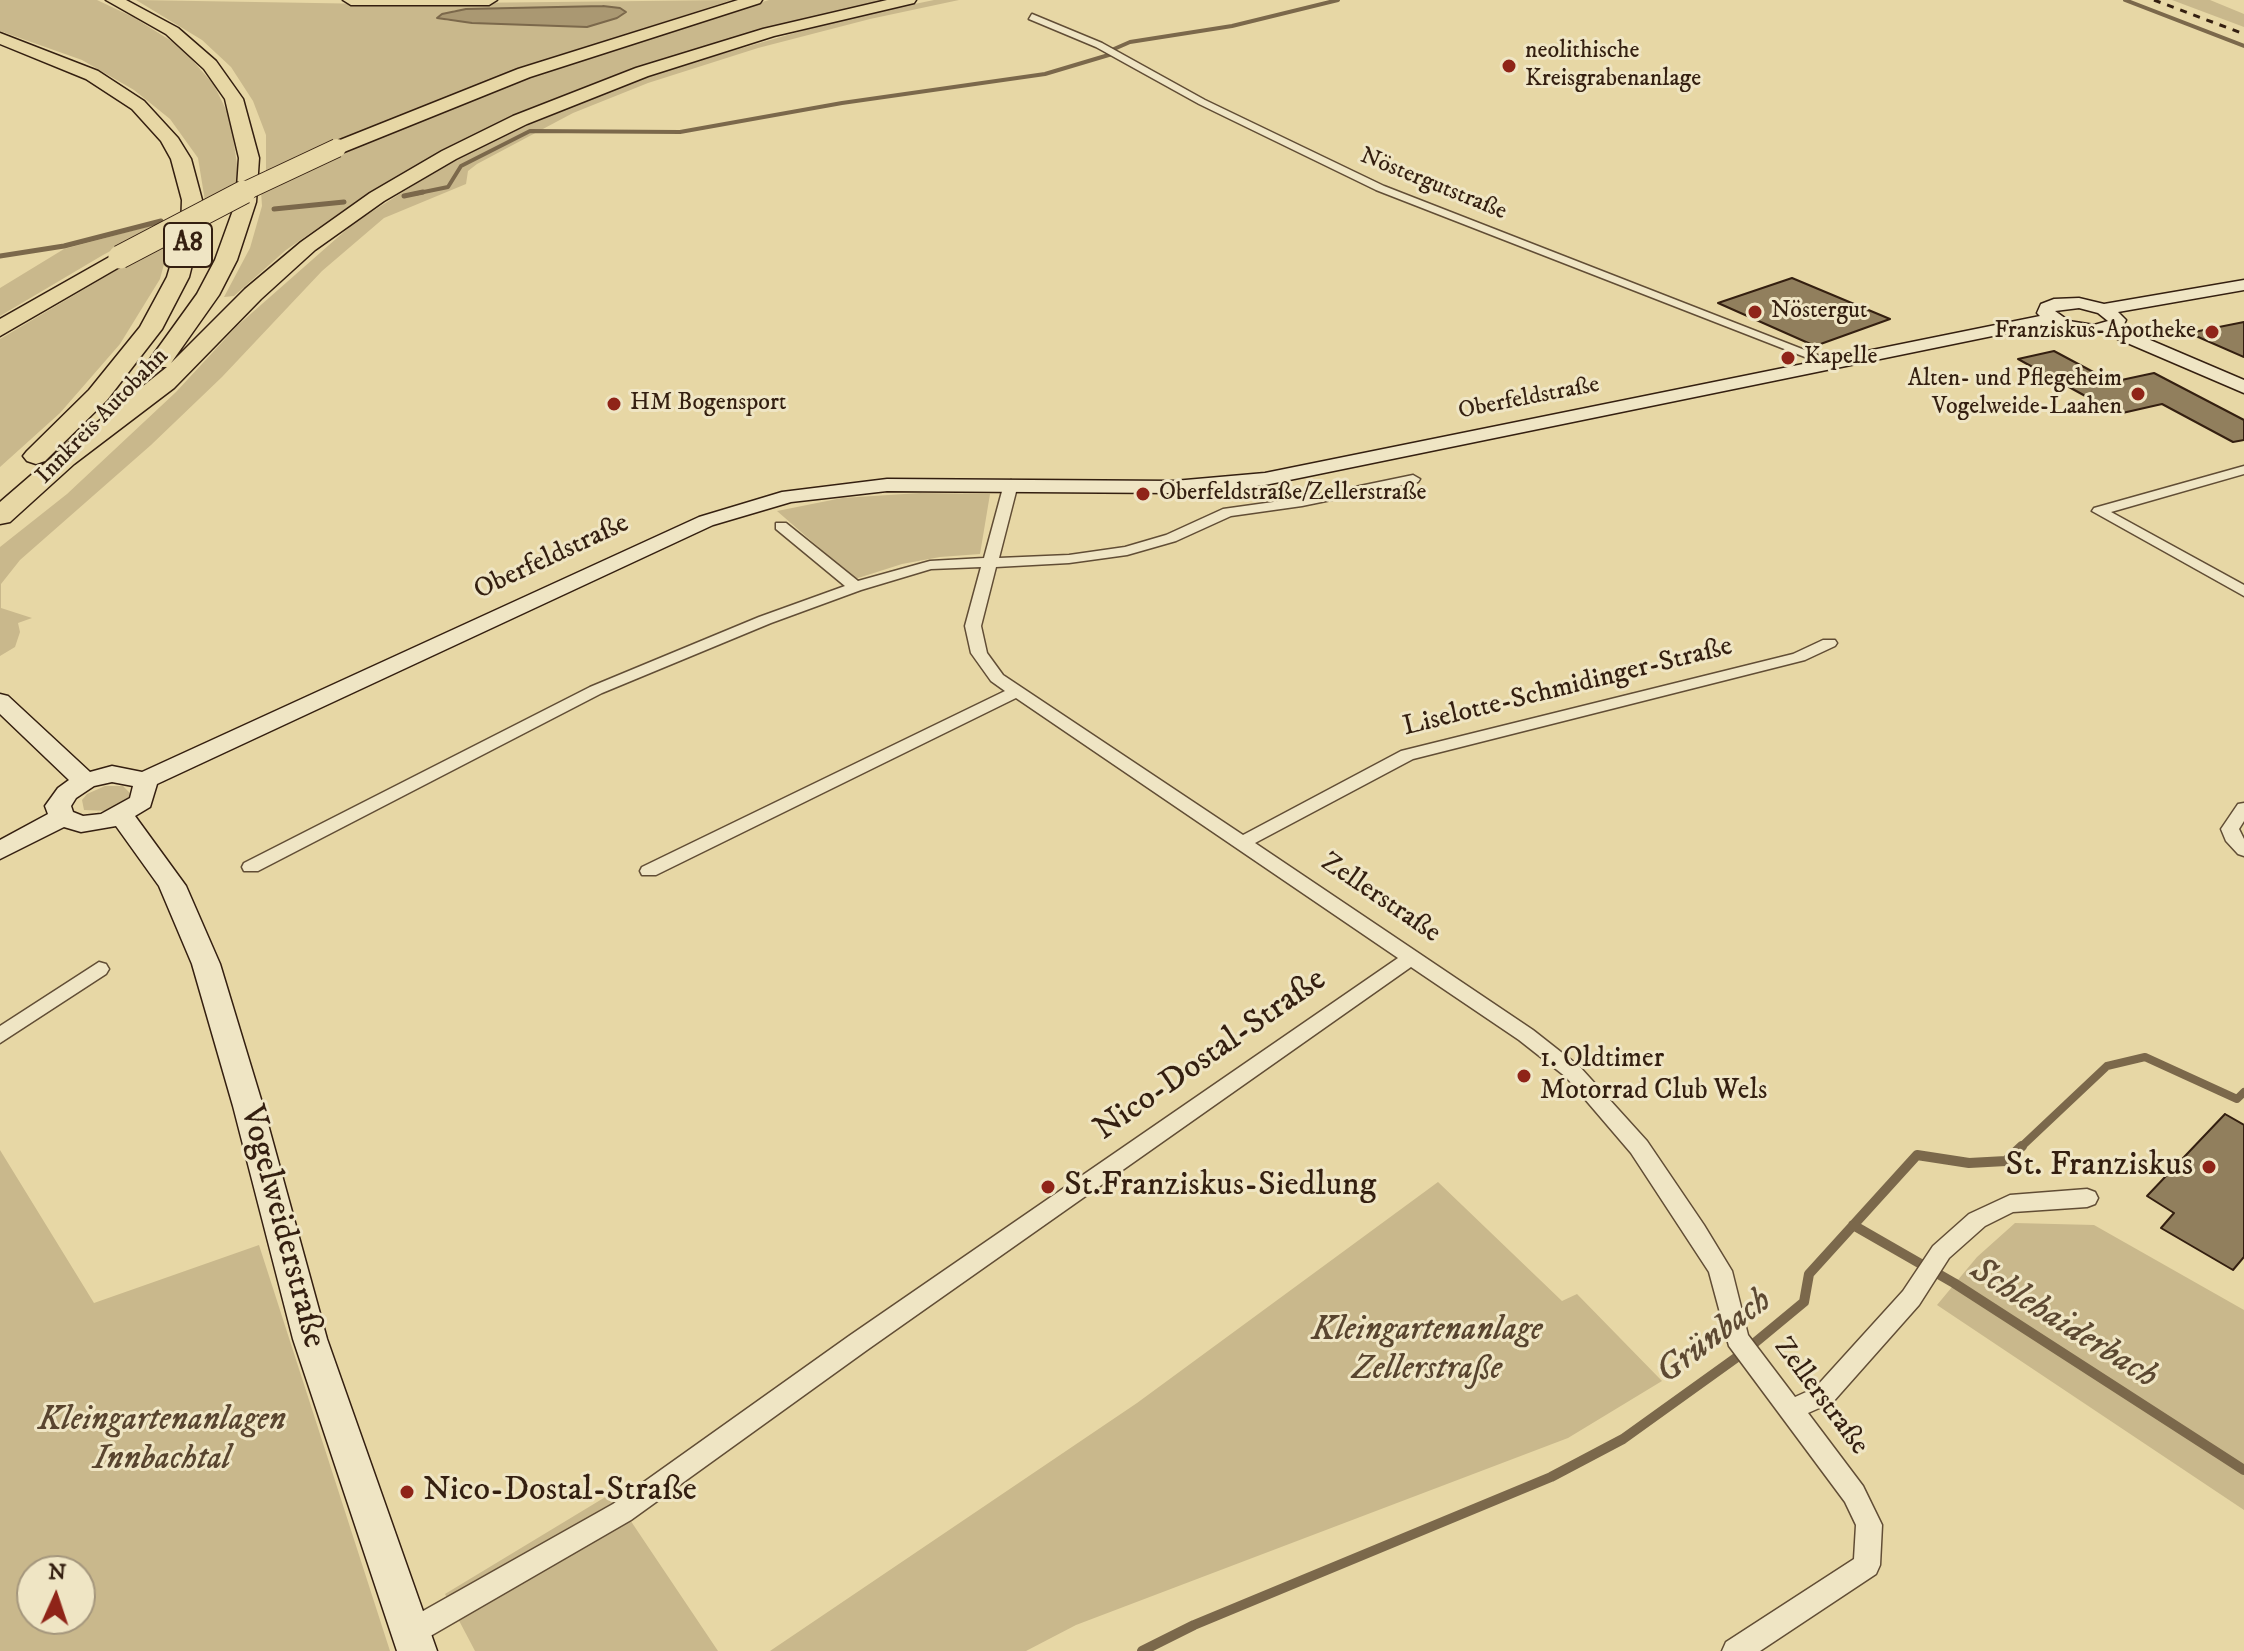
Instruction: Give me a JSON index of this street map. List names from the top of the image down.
{
  "streets": {
    "highway": ["A8", "Innkreis Autobahn"],
    "main road": ["Oberfeldstraße", "Vogelweiderstraße"],
    "street": [
      "Nöstergutstraße",
      "Liselotte-Schmidinger-Straße",
      "Zellerstraße",
      "Nico-Dostal-Straße"
    ]
  },
  "crossings": [
    ["Nöstergutstraße", "Oberfeldstraße"],
    ["Liselotte-Schmidinger-Straße", "Zellerstraße"],
    ["Zellerstraße", "Nico-Dostal-Straße"],
    ["Nico-Dostal-Straße", "Vogelweiderstraße"]
  ],
  "water": ["Schlehaiderbach", "Grünbach"],
  "parks": ["Kleingartenanlage Zellerstraße", "Kleingartenanlagen Innbachtal"],
  "places": [
    "neolithische Kreisgrabenanlage",
    "Nöstergut",
    "Franziskus-Apotheke",
    "Kapelle",
    "Alten- und Pflegeheim Vogelweide-Laahen",
    "HM Bogensport",
    "Oberfeldstraße/Zellerstraße",
    "1. Oldtimer Motorrad Club Wels",
    "St. Franziskus",
    "St.Franziskus-Siedlung",
    "Nico-Dostal-Straße"
  ],
  "north": "top"
}
